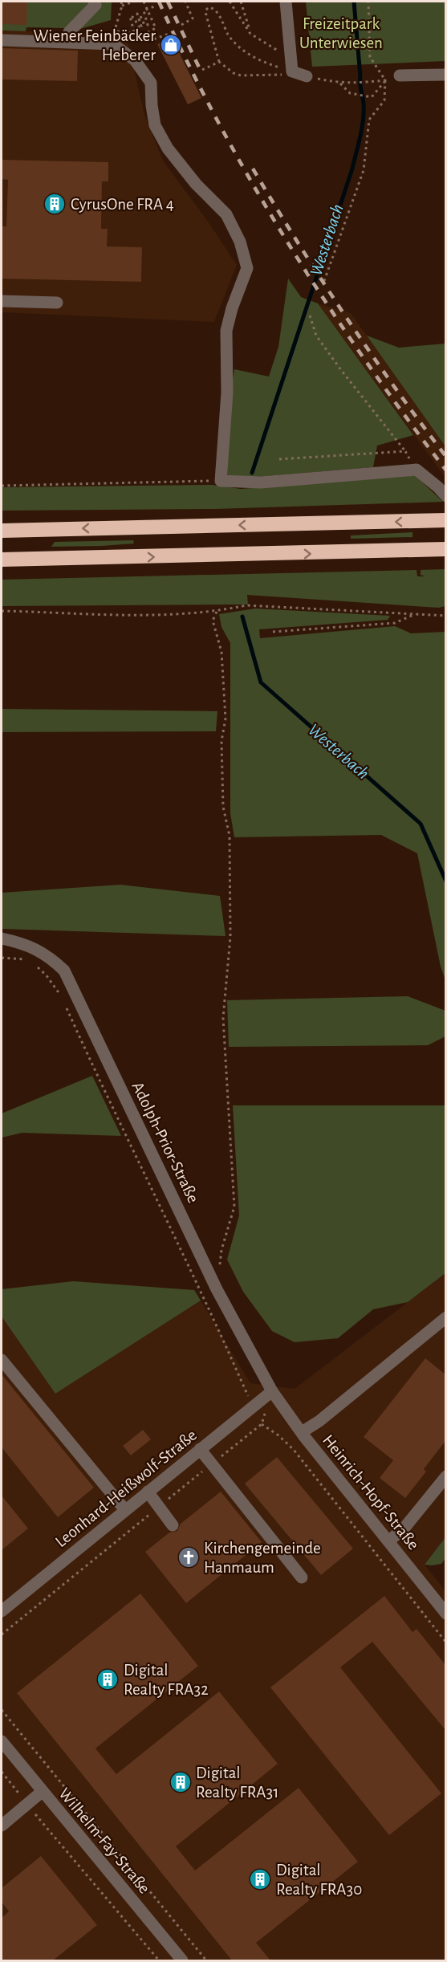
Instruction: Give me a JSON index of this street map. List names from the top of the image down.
{
  "streets": {
    "street": [
      "Adolph-Prior-Straße",
      "Leonhard-Heißwolf-Straße",
      "Heinrich-Hopf-Straße",
      "Wilhelm-Fay-Straße"
    ]
  },
  "crossings": [
    ["Adolph-Prior-Straße", "Leonhard-Heißwolf-Straße"],
    ["Adolph-Prior-Straße", "Heinrich-Hopf-Straße"],
    ["Leonhard-Heißwolf-Straße", "Heinrich-Hopf-Straße"]
  ],
  "water": ["Westerbach"],
  "parks": ["Freizeitpark Unterwiesen"],
  "places": {
    "shop": ["Wiener Feinbäcker Heberer"],
    "building": [
      "CyrusOne FRA 4",
      "Digital Realty FRA32",
      "Digital Realty FRA31",
      "Digital Realty FRA30"
    ],
    "church": ["Kirchengemeinde Hanmaum"]
  }
}
